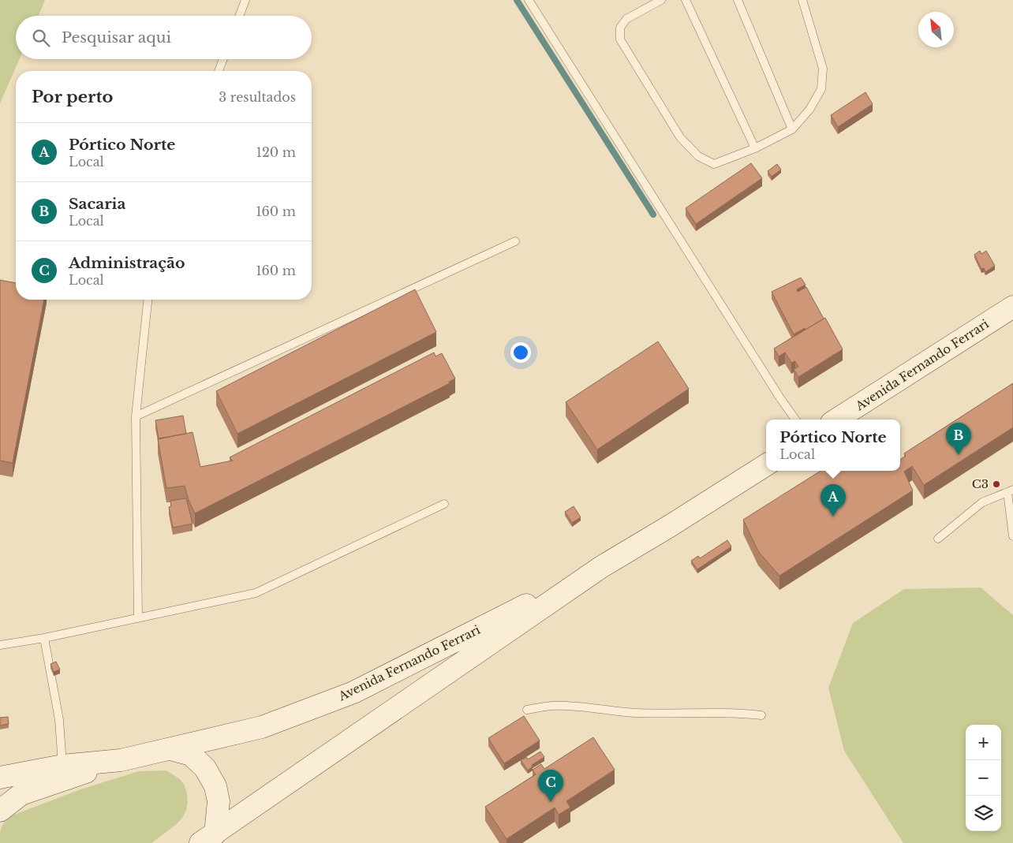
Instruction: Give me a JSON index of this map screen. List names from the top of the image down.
{
  "streets": {
    "street": ["Avenida Fernando Ferrari"]
  },
  "places": ["C3"],
  "north": "top left",
  "page": {
    "search": "Pesquisar aqui",
    "heading": ["Por perto", "3 resultados"],
    "list": [
      {
        "mark": "A",
        "name": "Pórtico Norte",
        "note": "Local",
        "value": "120 m"
      },
      {
        "mark": "B",
        "name": "Sacaria",
        "note": "Local",
        "value": "160 m"
      },
      {
        "mark": "C",
        "name": "Administração",
        "note": "Local",
        "value": "160 m"
      }
    ],
    "popup": ["Pórtico Norte", "Local"],
    "pins": ["B", "A", "C"],
    "map_buttons": ["+", "−"]
  }
}
